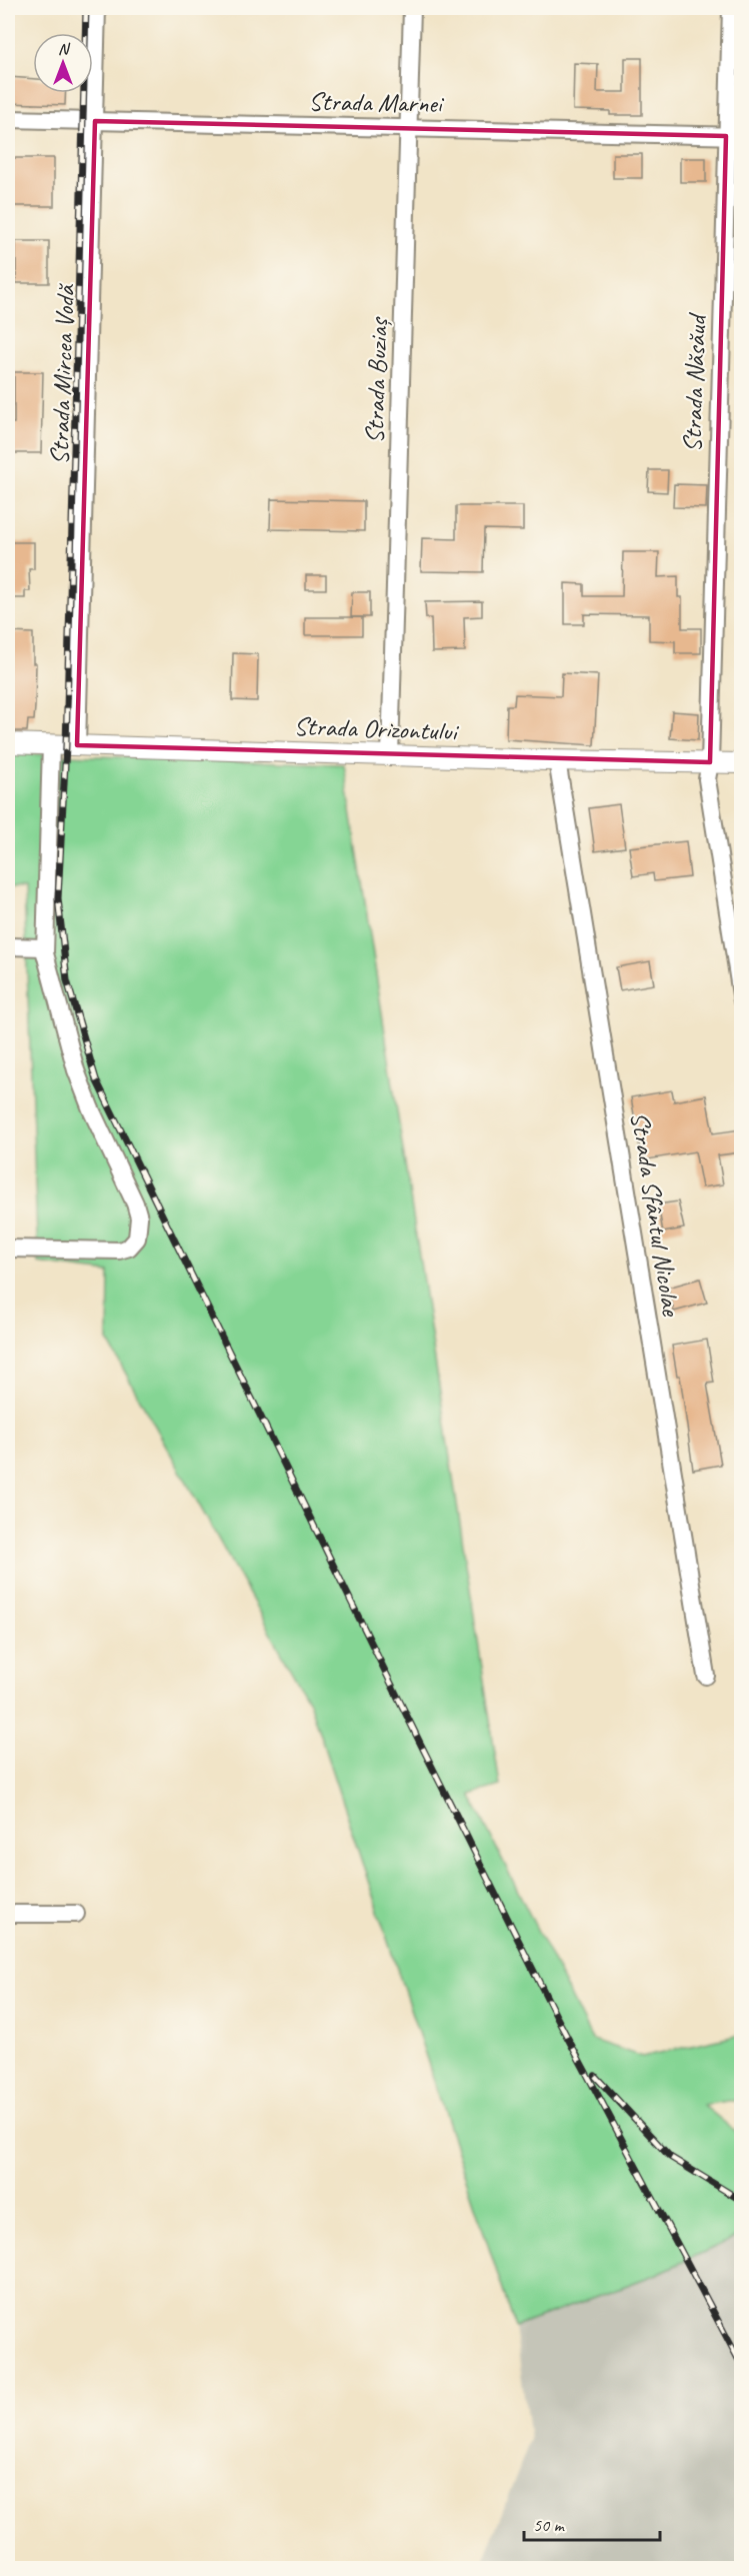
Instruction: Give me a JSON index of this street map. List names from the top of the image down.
{
  "streets": {
    "street": [
      "Strada Marnei",
      "Strada Mircea Vodă",
      "Strada Buziaș",
      "Strada Năsăud",
      "Strada Orizontului",
      "Strada Sfântul Nicolae"
    ]
  },
  "crossings": [
    ["Strada Marnei", "Strada Mircea Vodă"],
    ["Strada Marnei", "Strada Buziaș"],
    ["Strada Marnei", "Strada Năsăud"],
    ["Strada Mircea Vodă", "Strada Orizontului"],
    ["Strada Buziaș", "Strada Orizontului"],
    ["Strada Năsăud", "Strada Orizontului"],
    ["Strada Orizontului", "Strada Sfântul Nicolae"]
  ],
  "scale_bar": "50 m",
  "north": "top"
}
